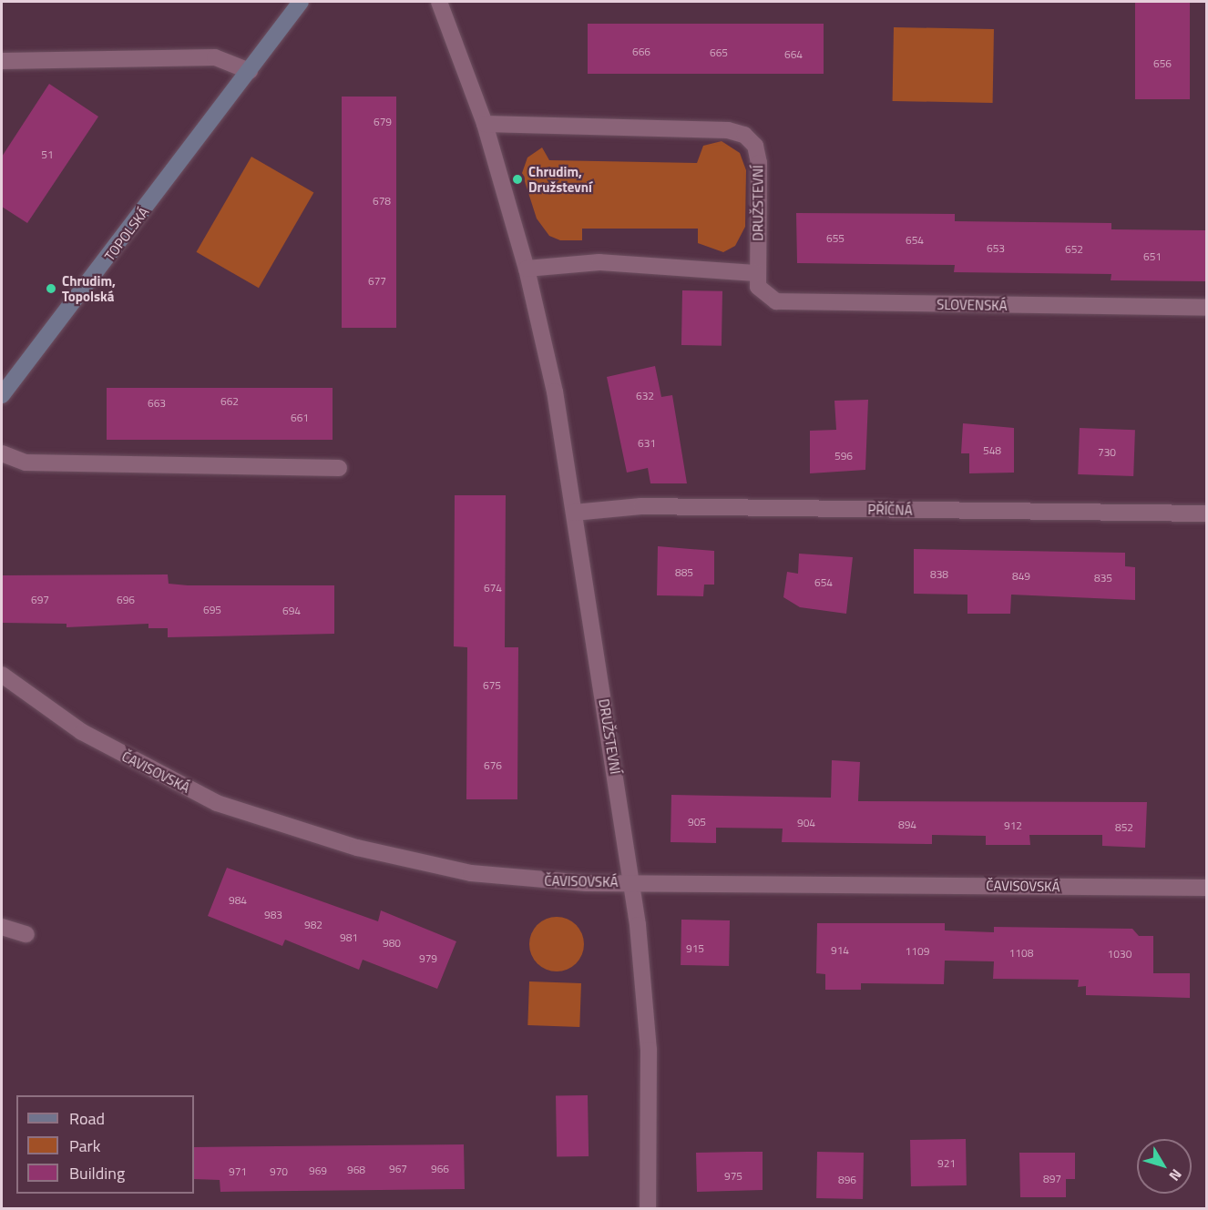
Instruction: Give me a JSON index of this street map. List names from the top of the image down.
{
  "streets": {
    "main road": ["TOPOLSKÁ"],
    "street": [
      "DRUŽSTEVNÍ",
      "SLOVENSKÁ",
      "PŘÍČNÁ",
      "ČAVISOVSKÁ"
    ]
  },
  "crossings": [
    ["DRUŽSTEVNÍ", "SLOVENSKÁ"],
    ["DRUŽSTEVNÍ", "PŘÍČNÁ"],
    ["DRUŽSTEVNÍ", "ČAVISOVSKÁ"]
  ],
  "places": ["Chrudim, Družstevní", "Chrudim, Topolská"],
  "house_numbers": [
    "666",
    "665",
    "664",
    "656",
    "679",
    "51",
    "678",
    "655",
    "654",
    "653",
    "652",
    "651",
    "677",
    "632",
    "662",
    "663",
    "661",
    "631",
    "548",
    "730",
    "596",
    "885",
    "838",
    "849",
    "835",
    "654",
    "674",
    "697",
    "696",
    "695",
    "694",
    "675",
    "676",
    "905",
    "904",
    "894",
    "912",
    "852",
    "984",
    "983",
    "982",
    "981",
    "980",
    "915",
    "914",
    "1109",
    "1108",
    "1030",
    "979",
    "921",
    "967",
    "966",
    "968",
    "969",
    "971",
    "970",
    "975",
    "897",
    "896"
  ],
  "legend": ["Road", "Park", "Building"],
  "north": "bottom right"
}
